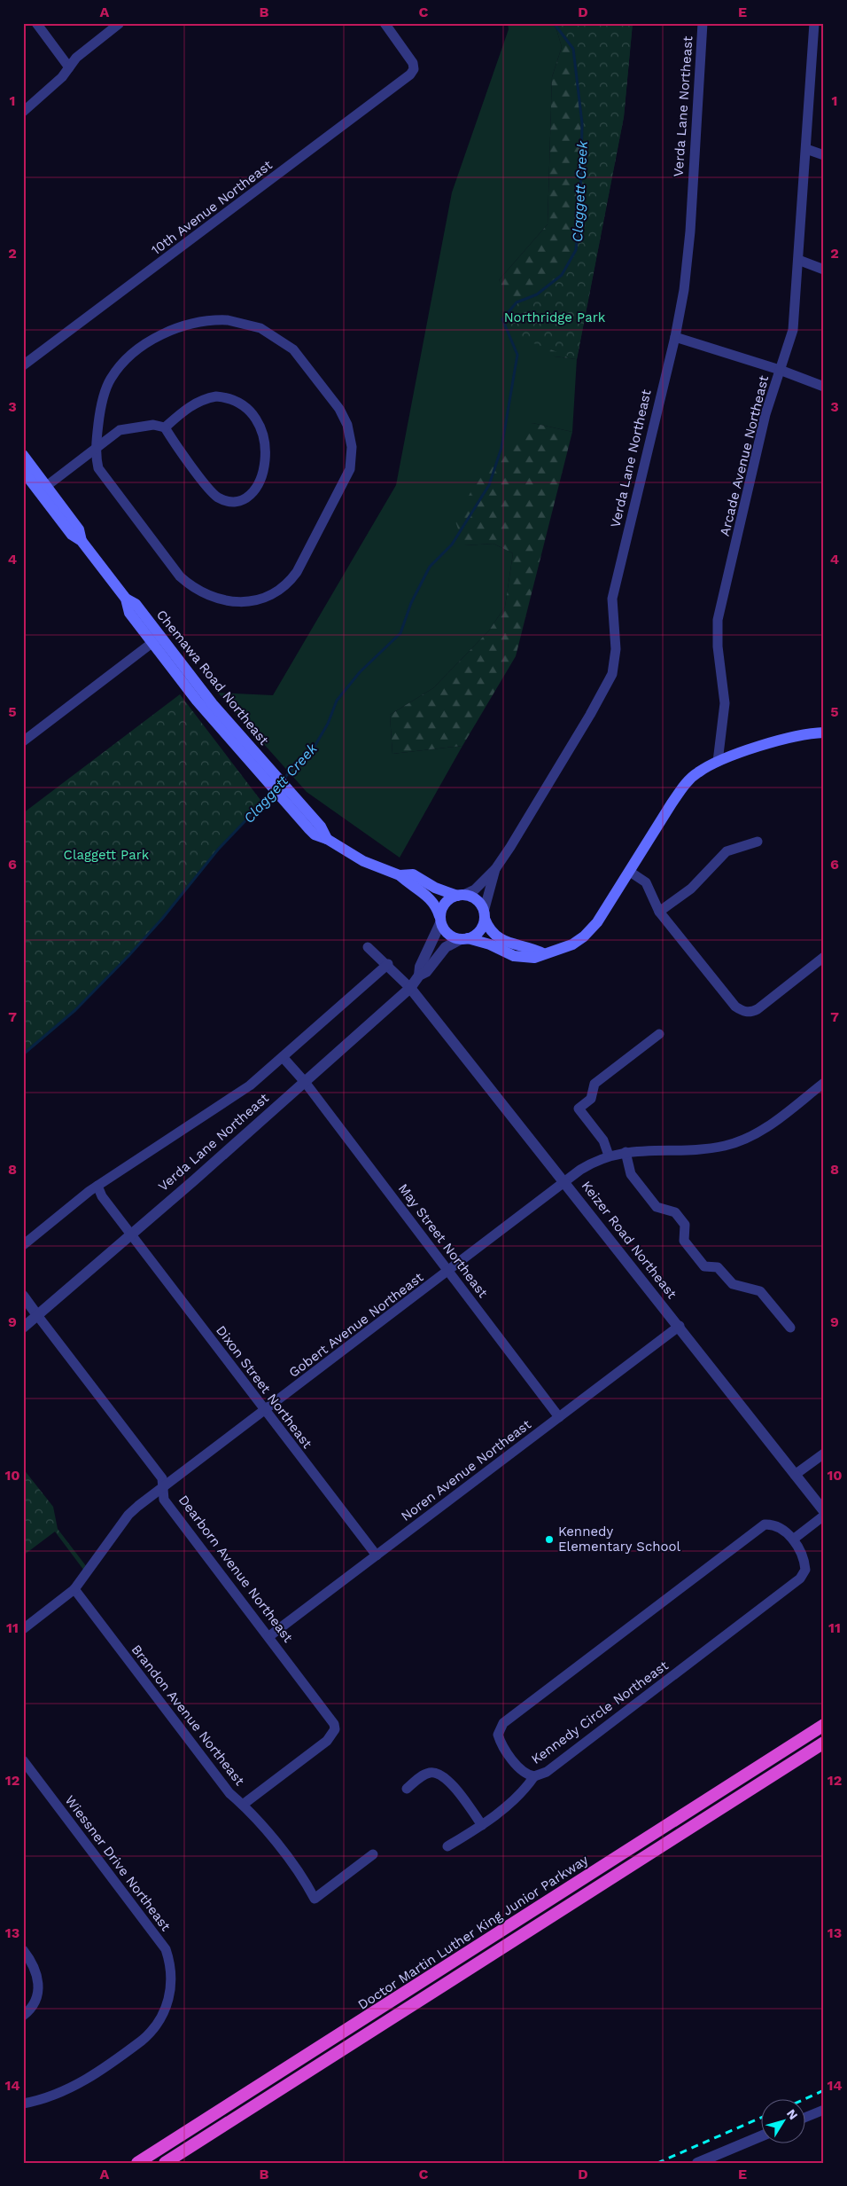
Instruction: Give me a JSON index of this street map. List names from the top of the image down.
{
  "streets": {
    "highway": ["Doctor Martin Luther King Junior Parkway"],
    "main road": ["Chemawa Road Northeast"],
    "street": [
      "Verda Lane Northeast",
      "10th Avenue Northeast",
      "Arcade Avenue Northeast",
      "Keizer Road Northeast",
      "May Street Northeast",
      "Gobert Avenue Northeast",
      "Dixon Street Northeast",
      "Noren Avenue Northeast",
      "Dearborn Avenue Northeast",
      "Kennedy Circle Northeast",
      "Brandon Avenue Northeast",
      "Wiessner Drive Northeast"
    ]
  },
  "crossings": [
    ["Verda Lane Northeast", "Chemawa Road Northeast"],
    ["Verda Lane Northeast", "Keizer Road Northeast"],
    ["Verda Lane Northeast", "May Street Northeast"],
    ["Verda Lane Northeast", "Dixon Street Northeast"],
    ["Verda Lane Northeast", "Dearborn Avenue Northeast"],
    ["Keizer Road Northeast", "Gobert Avenue Northeast"],
    ["Keizer Road Northeast", "Noren Avenue Northeast"],
    ["May Street Northeast", "Gobert Avenue Northeast"],
    ["May Street Northeast", "Noren Avenue Northeast"],
    ["Gobert Avenue Northeast", "Dixon Street Northeast"],
    ["Gobert Avenue Northeast", "Dearborn Avenue Northeast"],
    ["Gobert Avenue Northeast", "Brandon Avenue Northeast"],
    ["Dixon Street Northeast", "Noren Avenue Northeast"],
    ["Noren Avenue Northeast", "Dearborn Avenue Northeast"],
    ["Dearborn Avenue Northeast", "Brandon Avenue Northeast"]
  ],
  "water": ["Claggett Creek"],
  "parks": ["Northridge Park", "Claggett Park"],
  "places": ["Kennedy Elementary School"],
  "north": "top right",
  "grid": {
    "columns": [
      "A",
      "B",
      "C",
      "D",
      "E"
    ],
    "rows": [
      "1",
      "2",
      "3",
      "4",
      "5",
      "6",
      "7",
      "8",
      "9",
      "10",
      "11",
      "12",
      "13",
      "14"
    ]
  }
}
